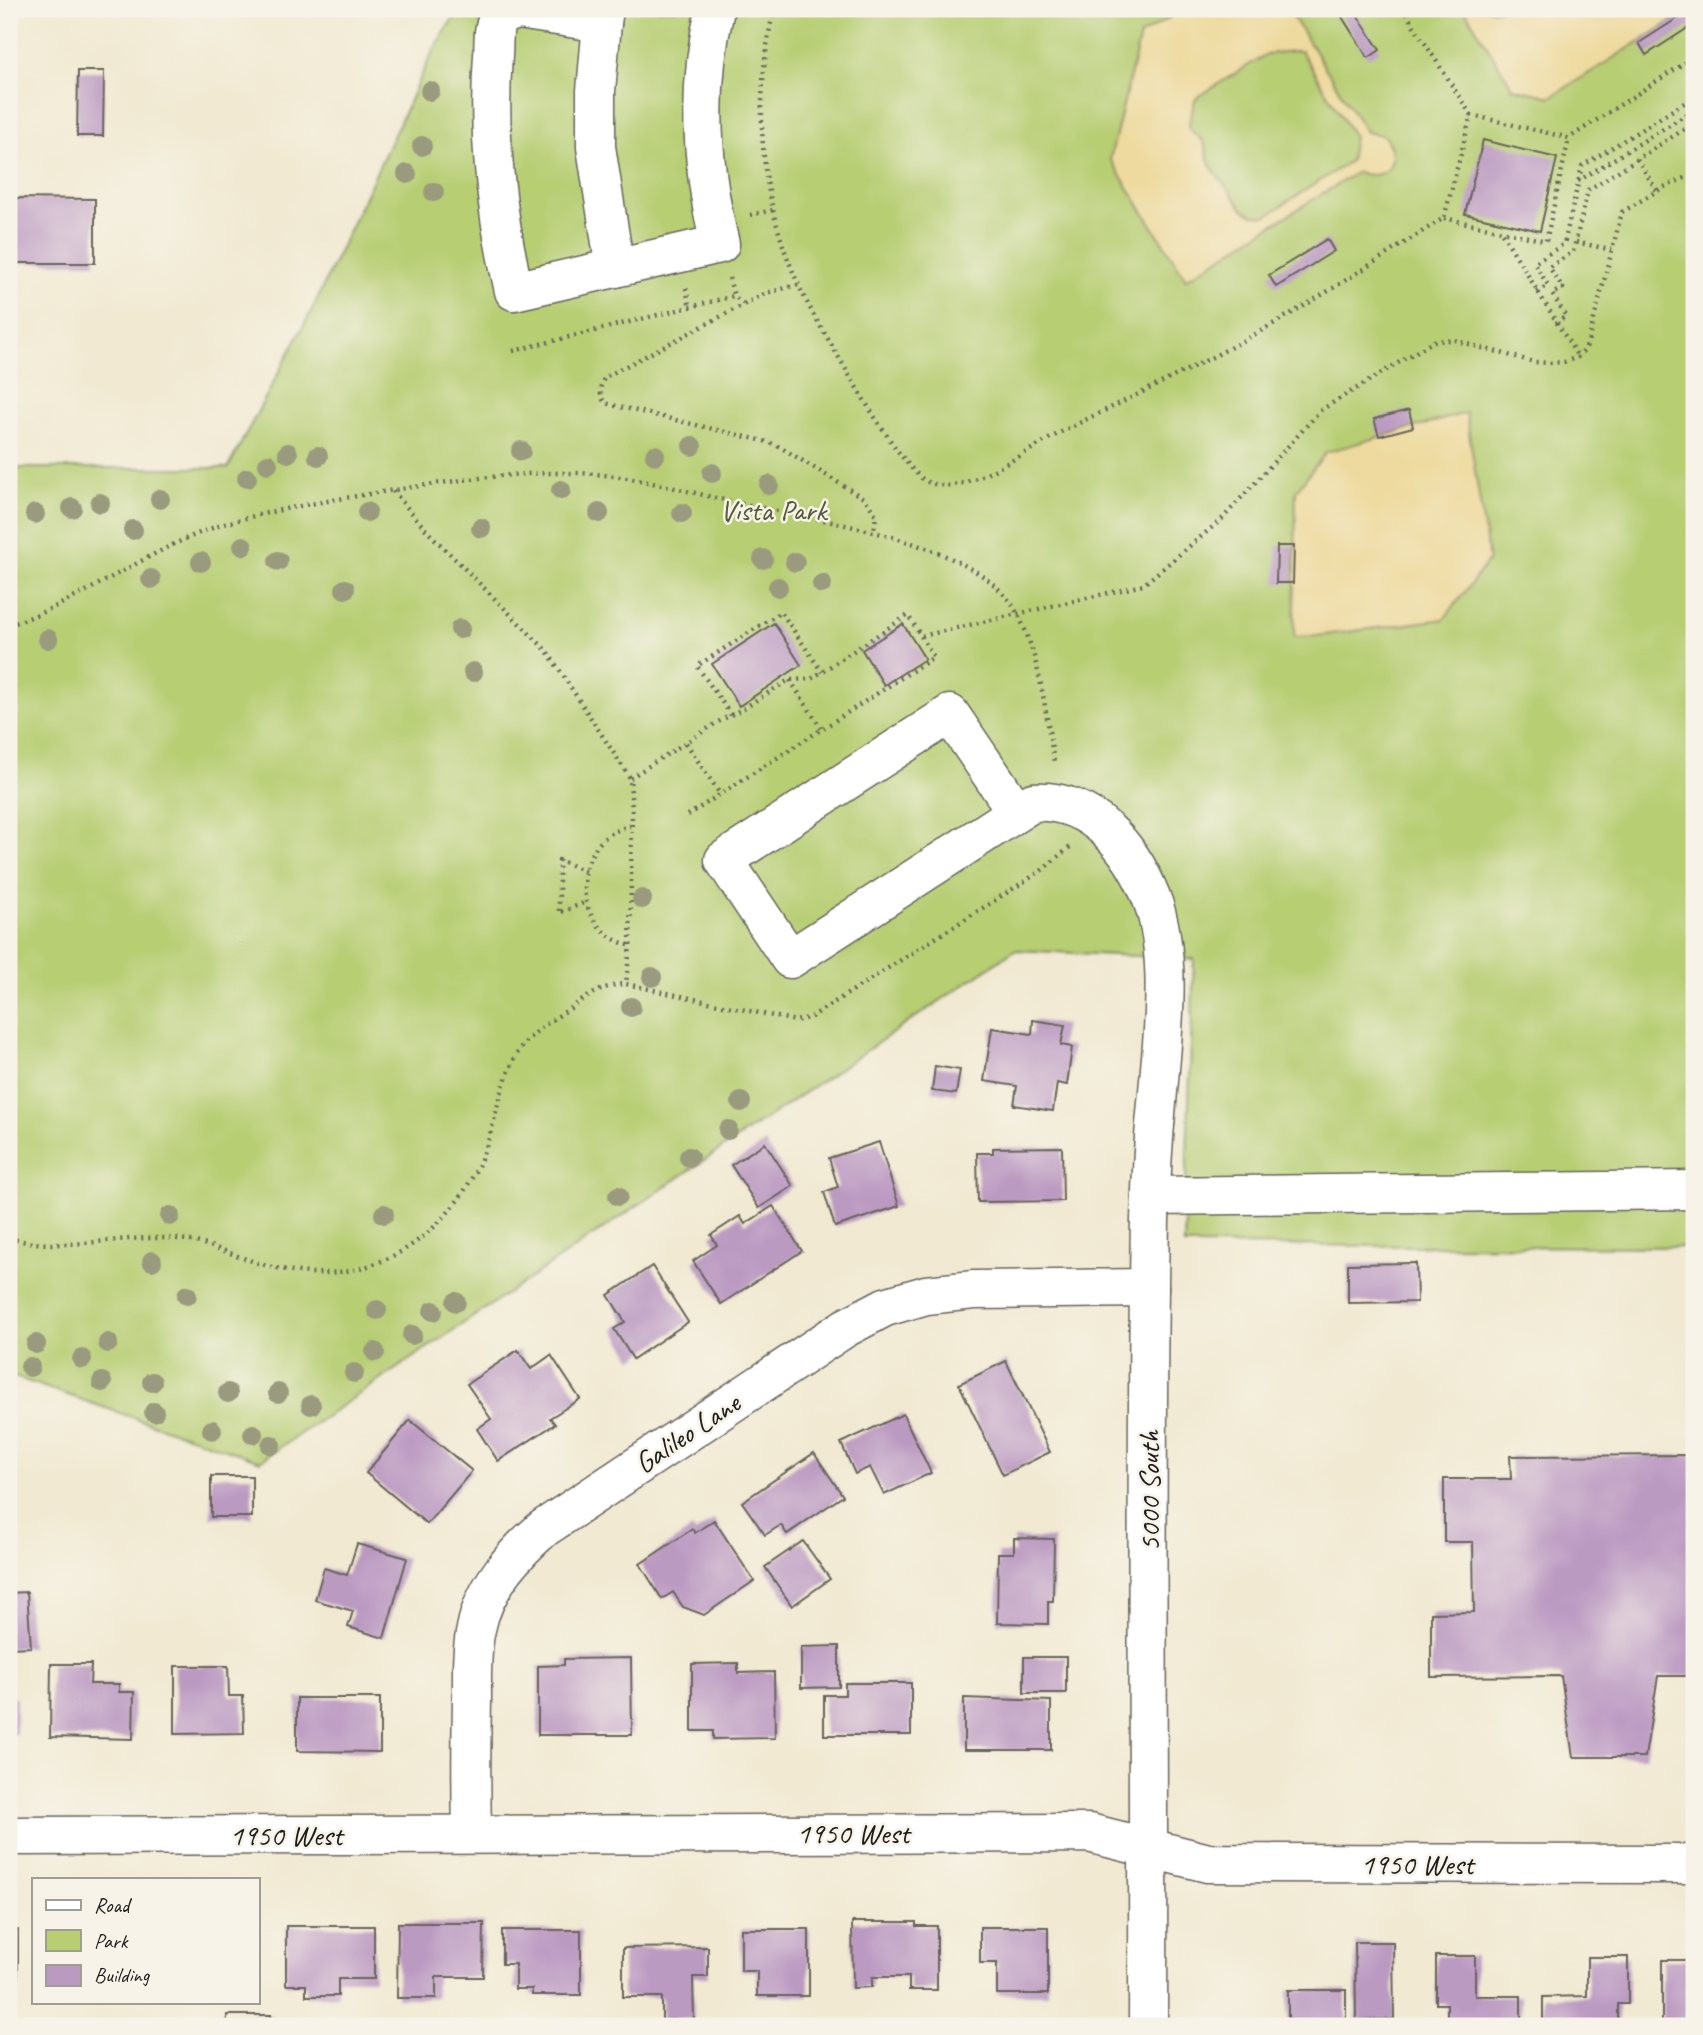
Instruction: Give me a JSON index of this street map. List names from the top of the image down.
{
  "streets": {
    "street": ["Galileo Lane", "5000 South", "1950 West"]
  },
  "crossings": [
    ["Galileo Lane", "5000 South"],
    ["Galileo Lane", "1950 West"],
    ["5000 South", "1950 West"]
  ],
  "parks": ["Vista Park"],
  "legend": ["Road", "Park", "Building"]
}
